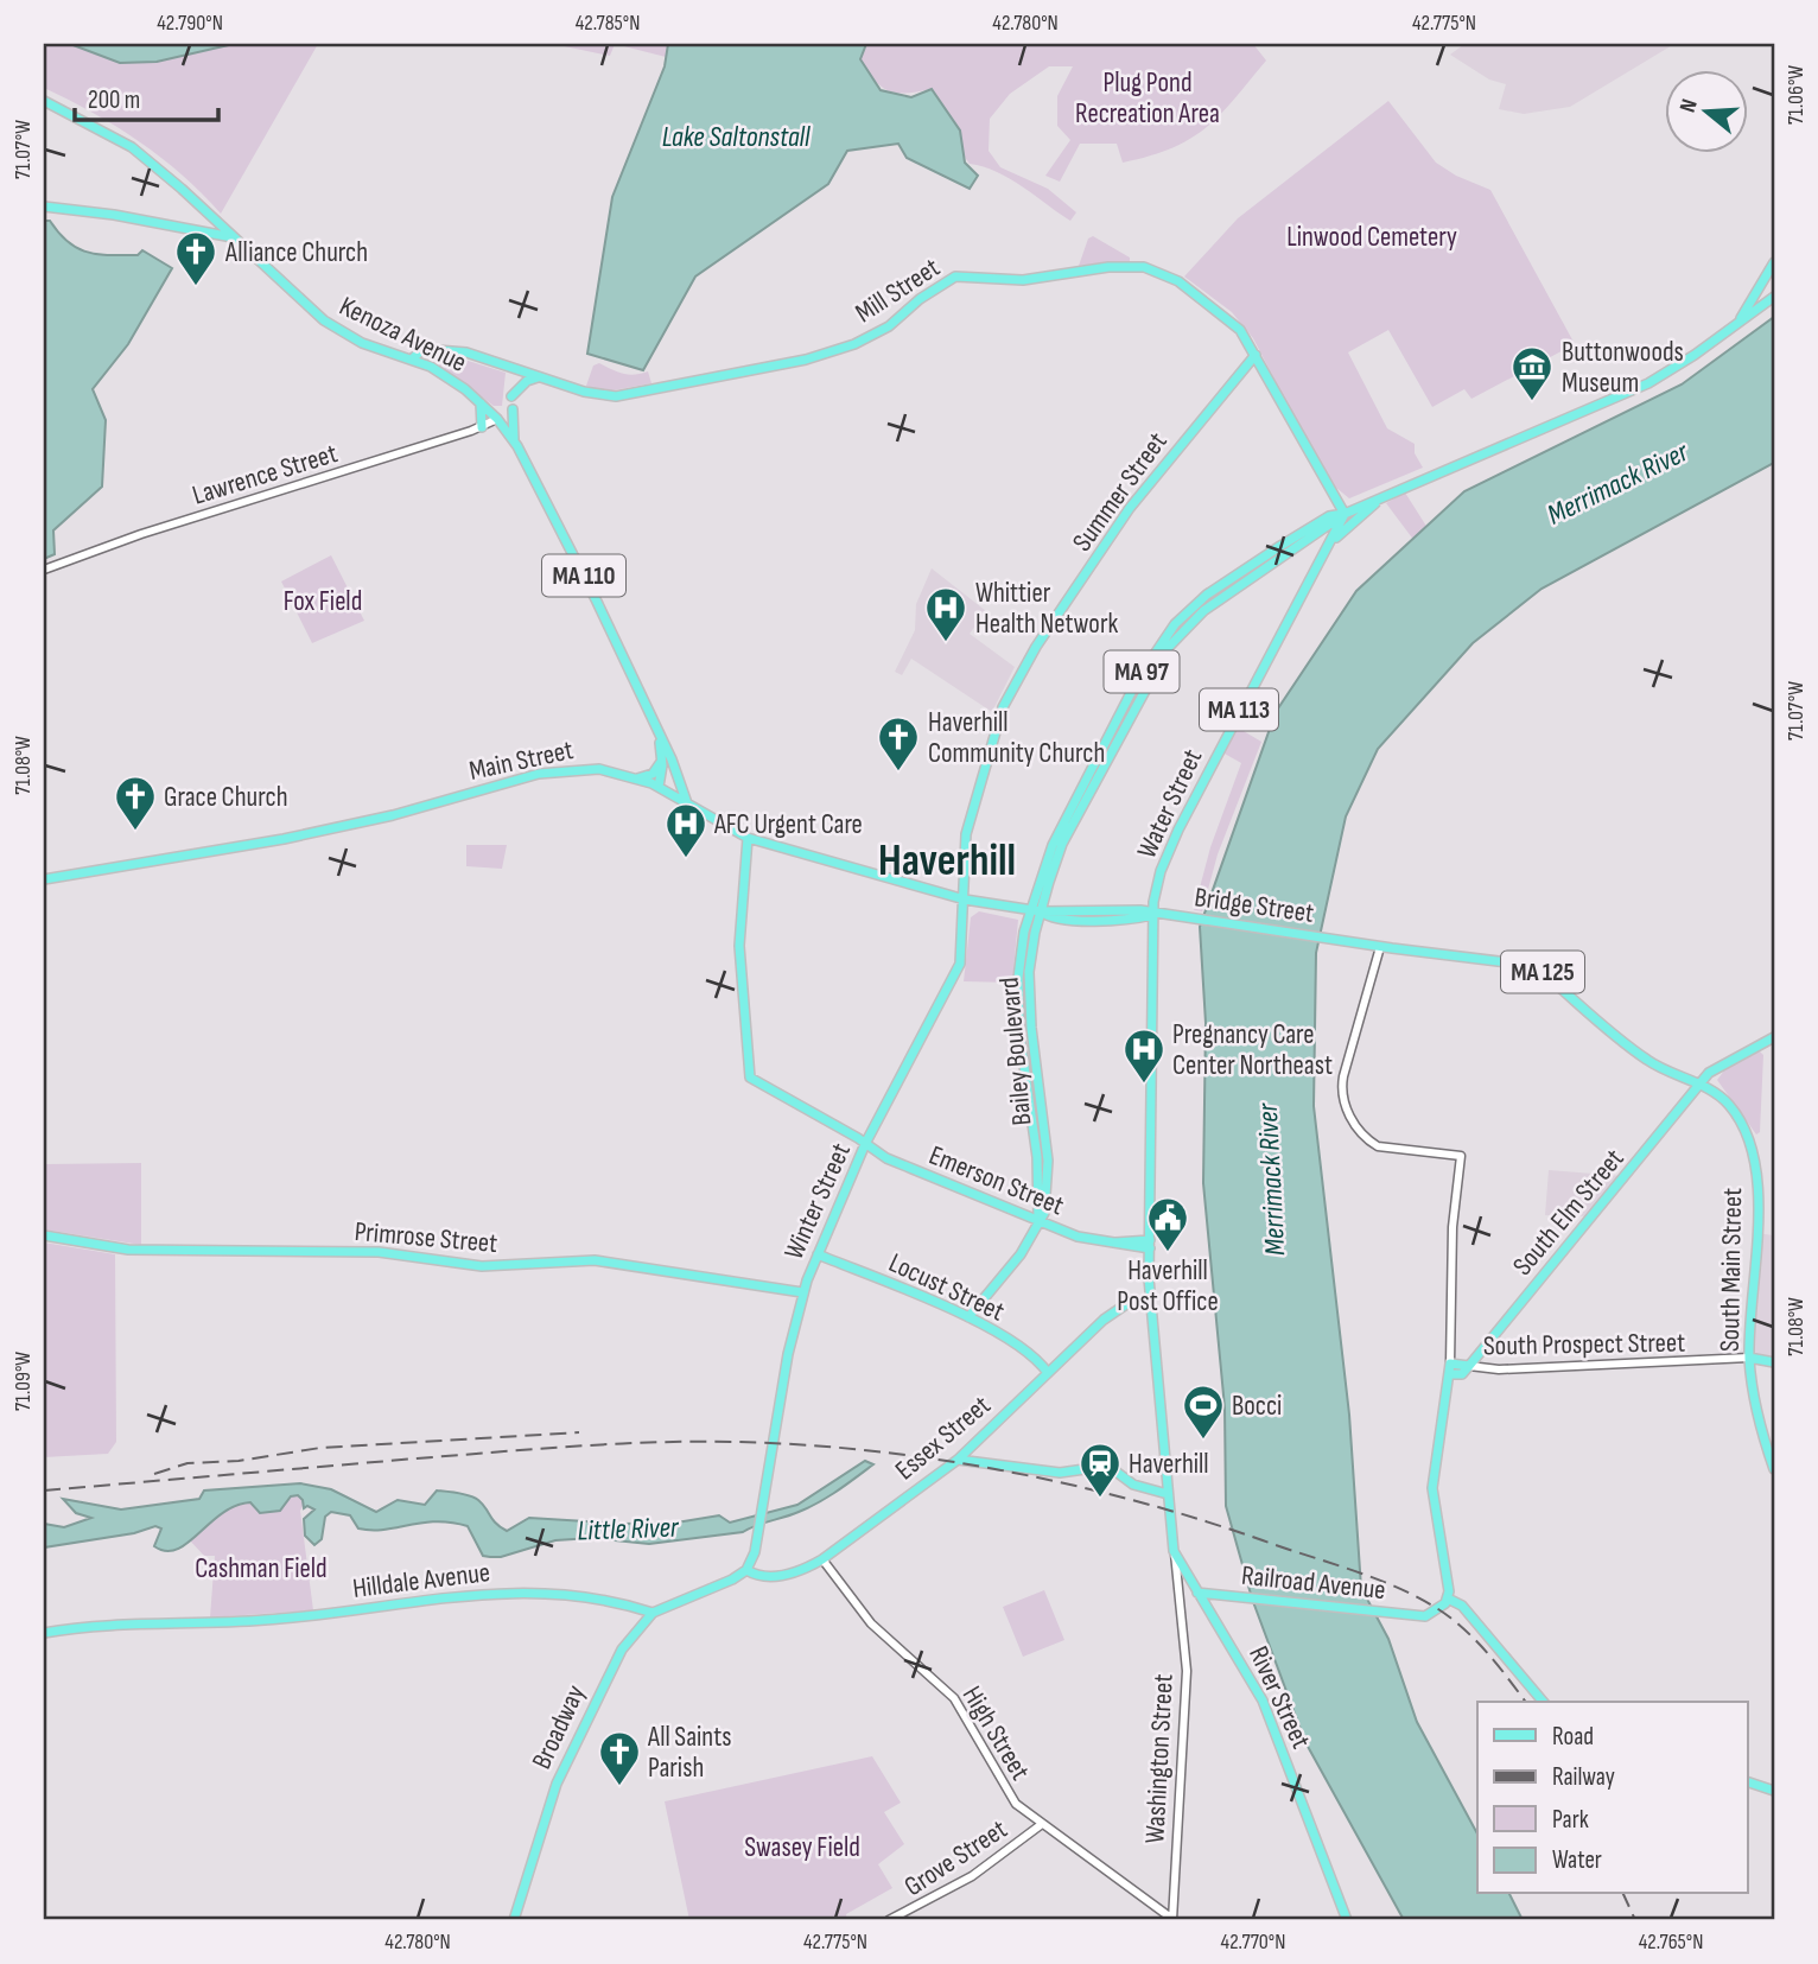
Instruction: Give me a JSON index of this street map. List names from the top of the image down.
{
  "streets": {
    "main road": [
      "Mill Street",
      "Kenoza Avenue",
      "Summer Street",
      "MA 110",
      "MA 97",
      "MA 113",
      "Main Street",
      "Water Street",
      "Bridge Street",
      "MA 125",
      "Bailey Boulevard",
      "Emerson Street",
      "Winter Street",
      "South Elm Street",
      "Primrose Street",
      "South Main Street",
      "Locust Street",
      "Essex Street",
      "Hilldale Avenue",
      "Railroad Avenue",
      "River Street",
      "Broadway",
      "Washington Street"
    ],
    "street": [
      "Lawrence Street",
      "South Prospect Street",
      "High Street",
      "Grove Street"
    ]
  },
  "crossings": [
    ["Mill Street", "Kenoza Avenue"],
    ["Mill Street", "Summer Street"],
    ["Mill Street", "MA 97"],
    ["Mill Street", "Water Street"],
    ["Kenoza Avenue", "Lawrence Street"],
    ["Kenoza Avenue", "Main Street"],
    ["Summer Street", "Main Street"],
    ["Summer Street", "Winter Street"],
    ["MA 97", "Main Street"],
    ["MA 97", "Water Street"],
    ["MA 97", "Bailey Boulevard"],
    ["MA 113", "Main Street"],
    ["MA 113", "Water Street"],
    ["MA 113", "Bridge Street"],
    ["MA 113", "Emerson Street"],
    ["MA 113", "Washington Street"],
    ["Main Street", "Water Street"],
    ["Main Street", "Bridge Street"],
    ["Main Street", "Bailey Boulevard"],
    ["Main Street", "Emerson Street"],
    ["Main Street", "Winter Street"],
    ["Water Street", "Bridge Street"],
    ["Bridge Street", "South Main Street"],
    ["Bailey Boulevard", "Emerson Street"],
    ["Bailey Boulevard", "Locust Street"],
    ["Emerson Street", "Winter Street"],
    ["Emerson Street", "Washington Street"],
    ["Winter Street", "Primrose Street"],
    ["Winter Street", "Locust Street"],
    ["Winter Street", "Essex Street"],
    ["Winter Street", "Broadway"],
    ["South Elm Street", "South Main Street"],
    ["South Elm Street", "South Prospect Street"],
    ["South Main Street", "South Prospect Street"],
    ["Locust Street", "Essex Street"],
    ["Essex Street", "Broadway"],
    ["Essex Street", "High Street"],
    ["Essex Street", "Washington Street"],
    ["Hilldale Avenue", "Broadway"],
    ["Railroad Avenue", "River Street"],
    ["Railroad Avenue", "Washington Street"],
    ["River Street", "Washington Street"],
    ["High Street", "Washington Street"],
    ["High Street", "Grove Street"]
  ],
  "districts": ["Haverhill"],
  "water": ["Lake Saltonstall", "Merrimack River", "Little River"],
  "parks": [
    "Plug Pond Recreation Area",
    "Linwood Cemetery",
    "Fox Field",
    "Cashman Field",
    "Swasey Field"
  ],
  "places": {
    "church": [
      "Alliance Church",
      "Haverhill Community Church",
      "Grace Church",
      "All Saints Parish"
    ],
    "museum": ["Buttonwoods Museum"],
    "hospital": ["Whittier Health Network", "AFC Urgent Care", "Pregnancy Care Center Northeast"],
    "public building": ["Haverhill Post Office"],
    "sports": ["Bocci"],
    "station": ["Haverhill"]
  },
  "legend": [
    "Road",
    "Railway",
    "Park",
    "Water"
  ],
  "scale_bar": "200 m",
  "north": "left",
  "coordinates": [
    "42.790°N",
    "42.785°N",
    "42.780°N",
    "42.775°N",
    "71.06°W",
    "71.07°W",
    "71.08°W",
    "71.09°W",
    "42.770°N",
    "42.765°N"
  ]
}
